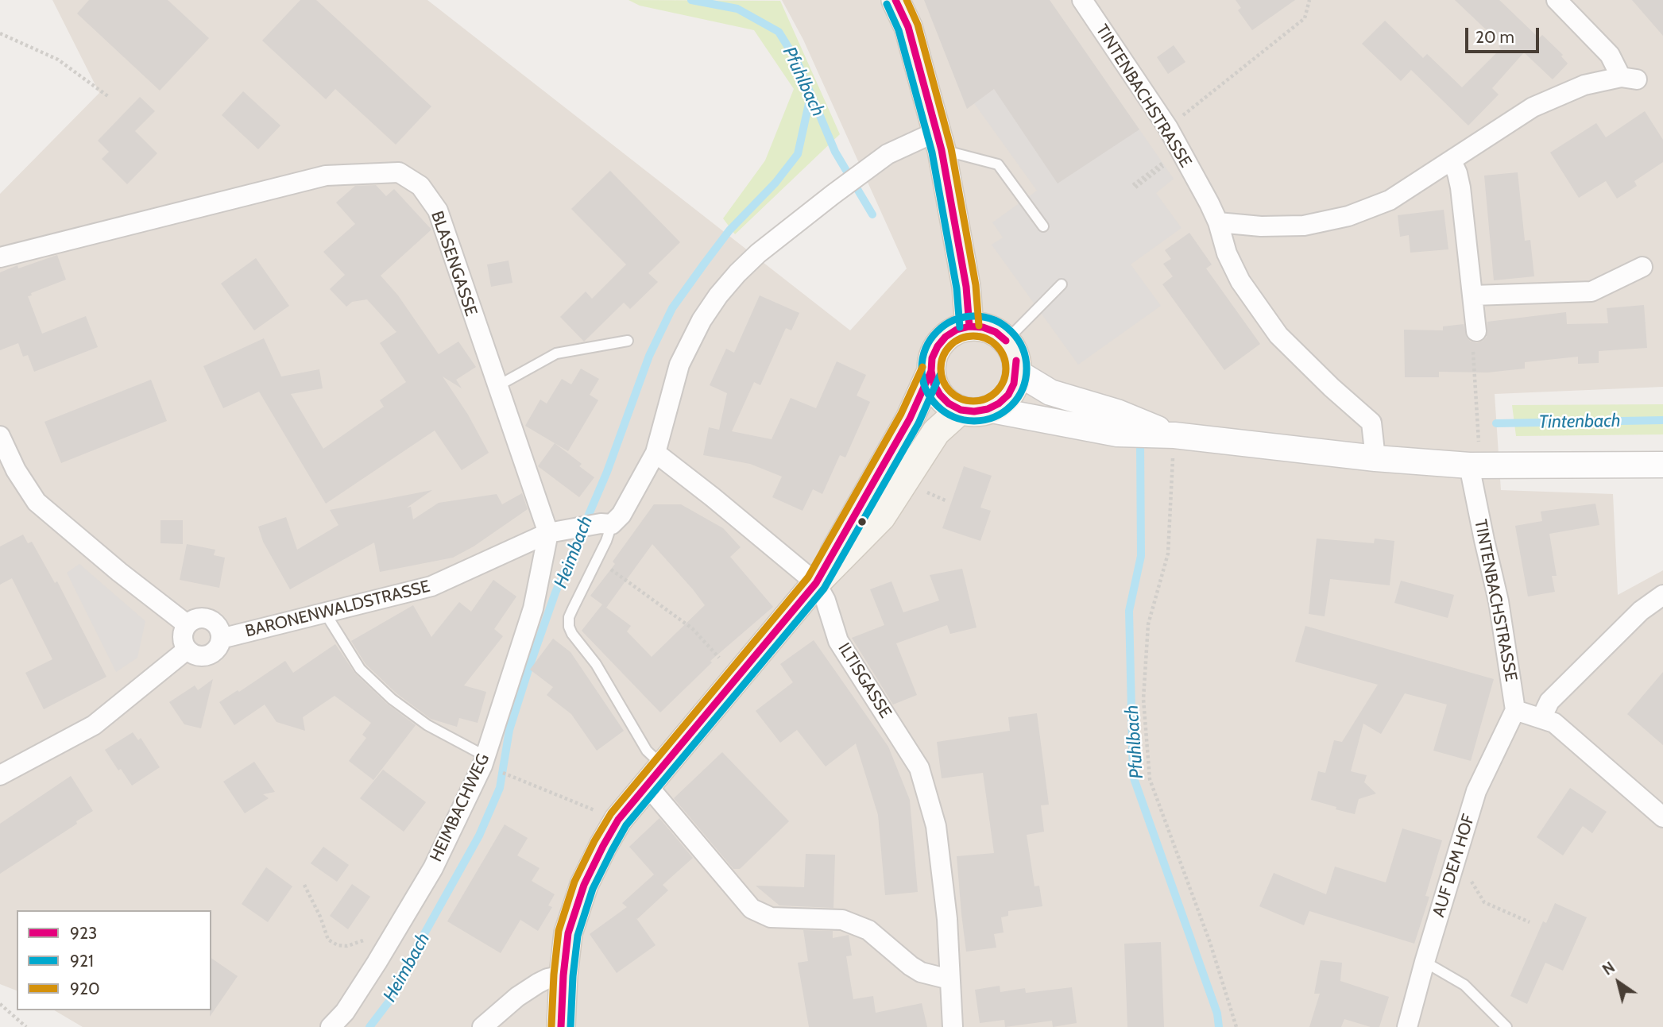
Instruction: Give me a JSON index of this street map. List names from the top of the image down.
{
  "streets": {
    "street": [
      "TINTENBACHSTRASSE",
      "BLASENGASSE",
      "BARONENWALDSTRASSE",
      "ILTISGASSE",
      "HEIMBACHWEG",
      "AUF DEM HOF"
    ]
  },
  "crossings": [
    ["TINTENBACHSTRASSE", "AUF DEM HOF"],
    ["BLASENGASSE", "BARONENWALDSTRASSE"],
    ["BLASENGASSE", "HEIMBACHWEG"],
    ["BARONENWALDSTRASSE", "HEIMBACHWEG"]
  ],
  "water": ["Pfuhlbach", "Tintenbach", "Heimbach"],
  "lines": ["transit line 923", "transit line 920", "transit line 921"],
  "legend": ["923", "921", "920"],
  "scale_bar": "20 m",
  "north": "top left"
}
